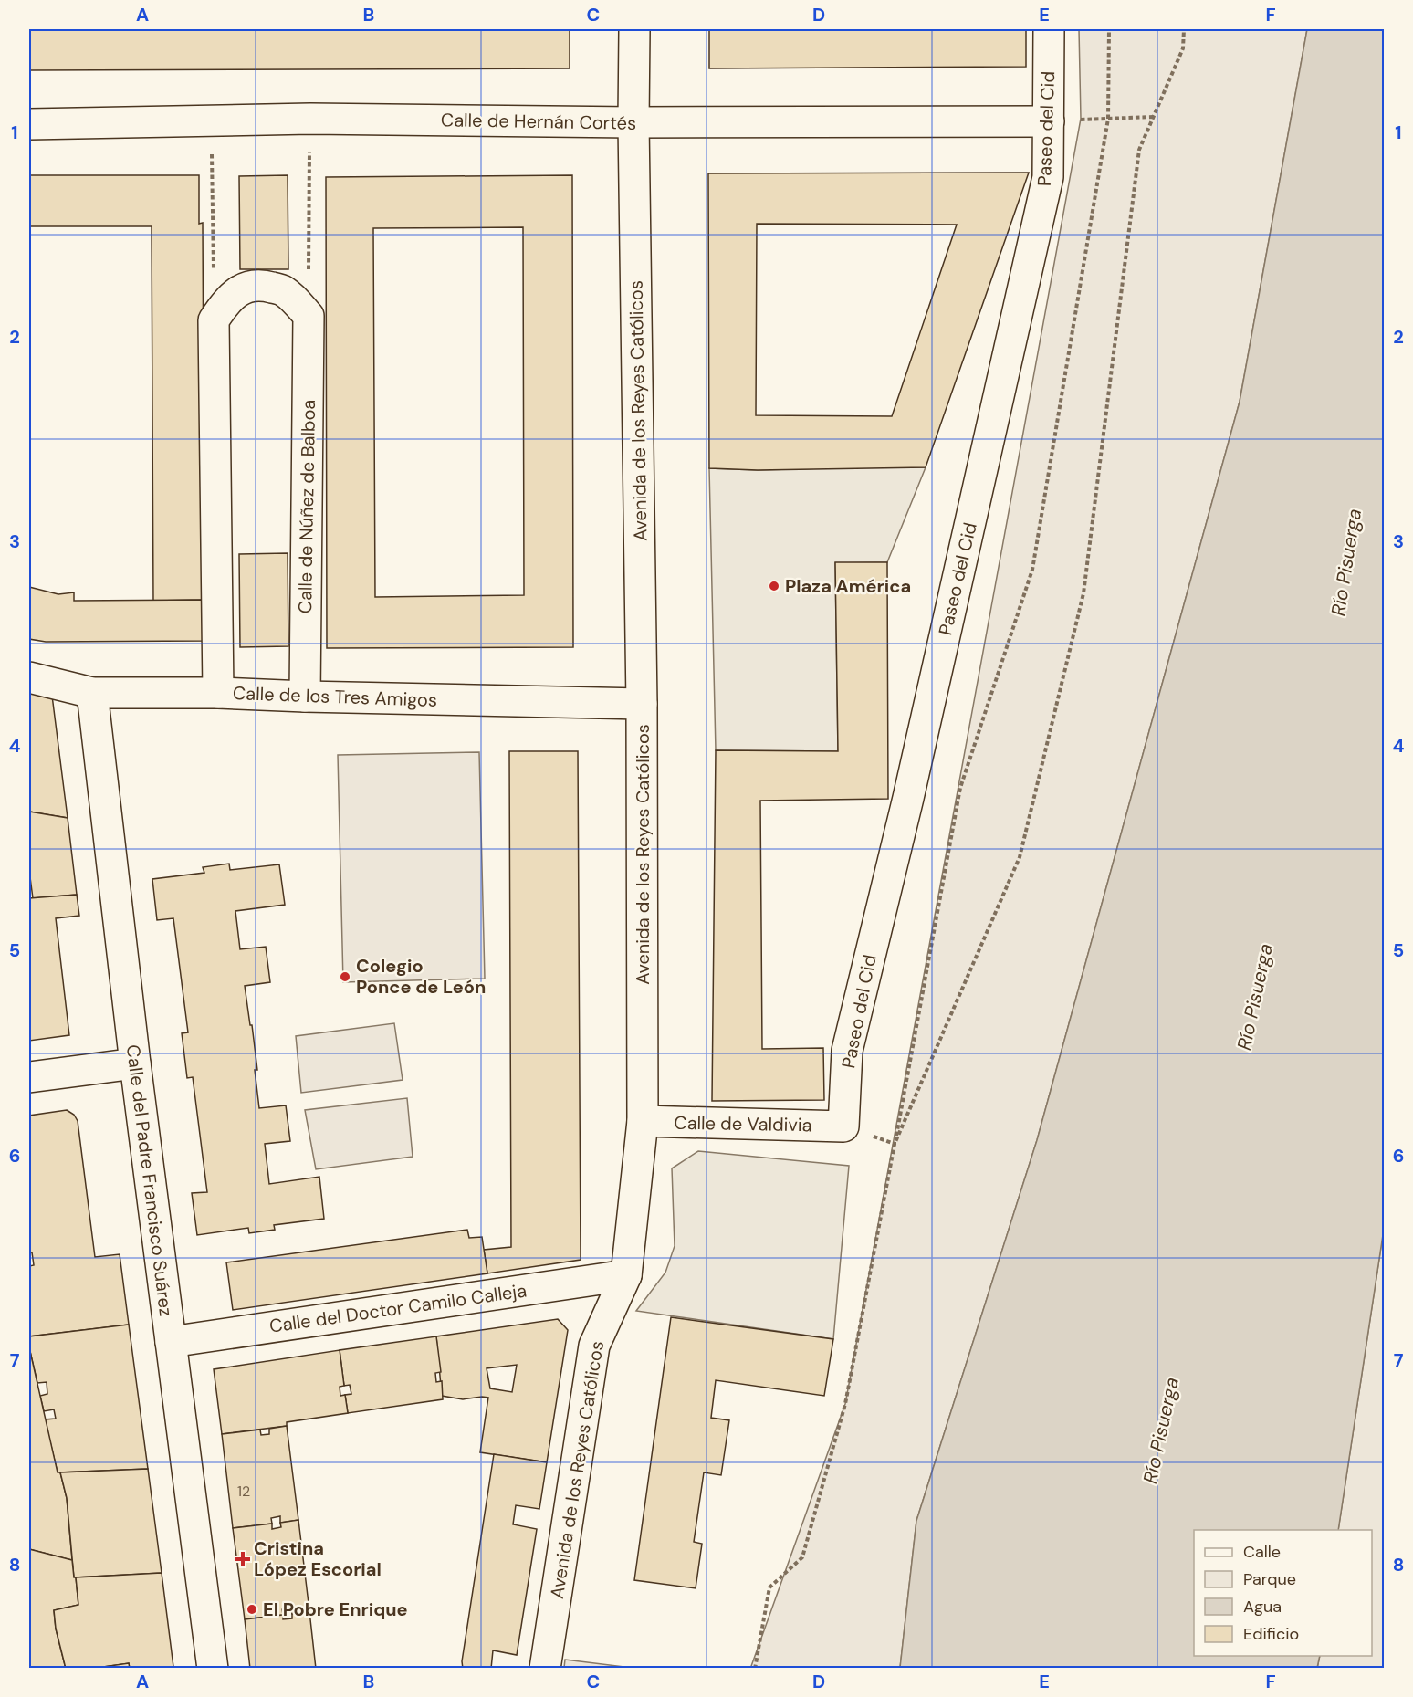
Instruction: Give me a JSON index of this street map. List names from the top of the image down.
{
  "streets": {
    "street": [
      "Calle de Hernán Cortés",
      "Paseo del Cid",
      "Avenida de los Reyes Católicos",
      "Calle de Núñez de Balboa",
      "Calle de los Tres Amigos",
      "Calle de Valdivia",
      "Calle del Padre Francisco Suárez",
      "Calle del Doctor Camilo Calleja"
    ]
  },
  "crossings": [
    ["Calle de Hernán Cortés", "Paseo del Cid"],
    ["Calle de Hernán Cortés", "Avenida de los Reyes Católicos"],
    ["Paseo del Cid", "Calle de Valdivia"],
    ["Avenida de los Reyes Católicos", "Calle de los Tres Amigos"],
    ["Avenida de los Reyes Católicos", "Calle de Valdivia"],
    ["Avenida de los Reyes Católicos", "Calle del Doctor Camilo Calleja"],
    ["Calle de Núñez de Balboa", "Calle de los Tres Amigos"],
    ["Calle de los Tres Amigos", "Calle del Padre Francisco Suárez"],
    ["Calle del Padre Francisco Suárez", "Calle del Doctor Camilo Calleja"]
  ],
  "water": ["Río Pisuerga"],
  "places": {
    "other": ["Plaza América", "Colegio Ponce de León", "El Pobre Enrique"],
    "health": ["Cristina López Escorial"]
  },
  "house_numbers": ["12"],
  "legend": [
    "Calle",
    "Parque",
    "Agua",
    "Edificio"
  ],
  "grid": {
    "columns": [
      "A",
      "B",
      "C",
      "D",
      "E",
      "F"
    ],
    "rows": [
      "1",
      "2",
      "3",
      "4",
      "5",
      "6",
      "7",
      "8"
    ]
  }
}
